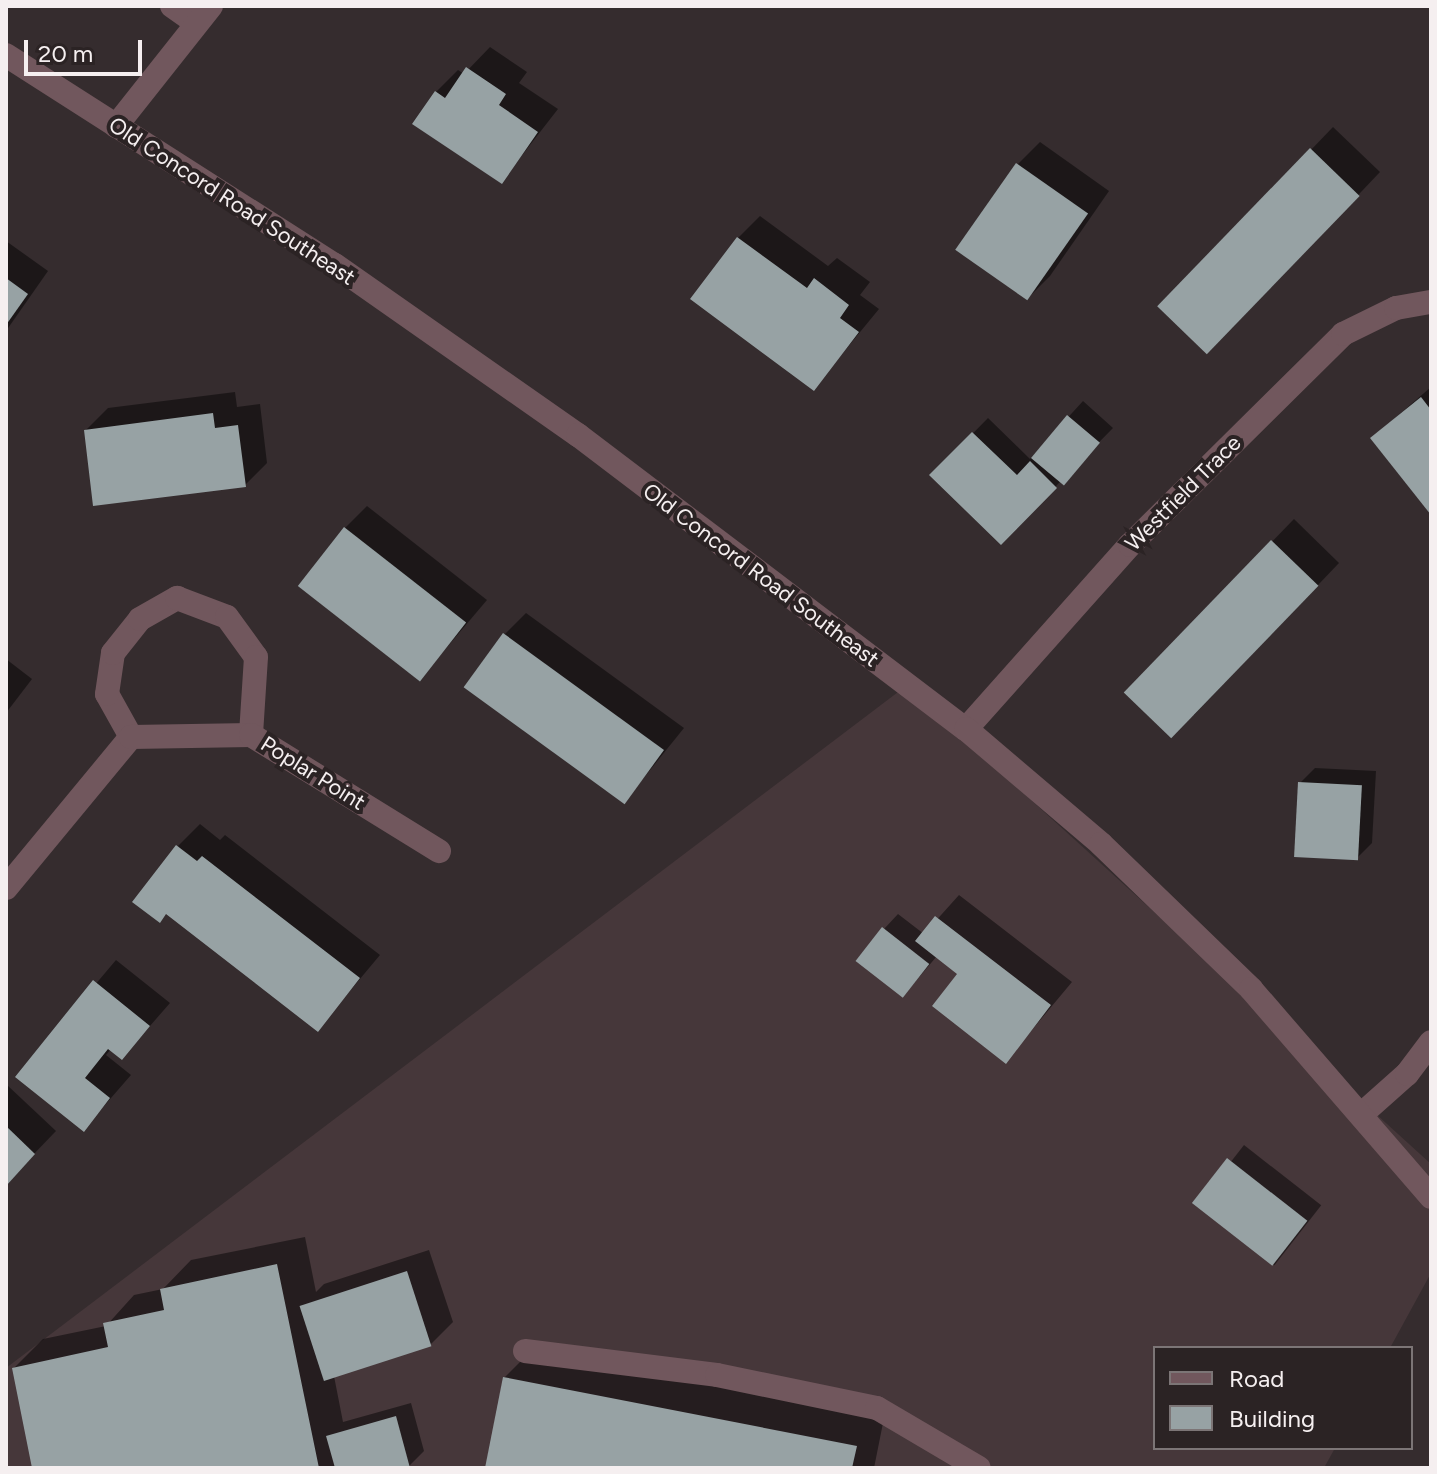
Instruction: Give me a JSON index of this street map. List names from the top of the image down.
{
  "streets": {
    "street": ["Old Concord Road Southeast", "Westfield Trace", "Poplar Point"]
  },
  "crossings": [
    ["Old Concord Road Southeast", "Westfield Trace"]
  ],
  "legend": ["Road", "Building"],
  "scale_bar": "20 m"
}
